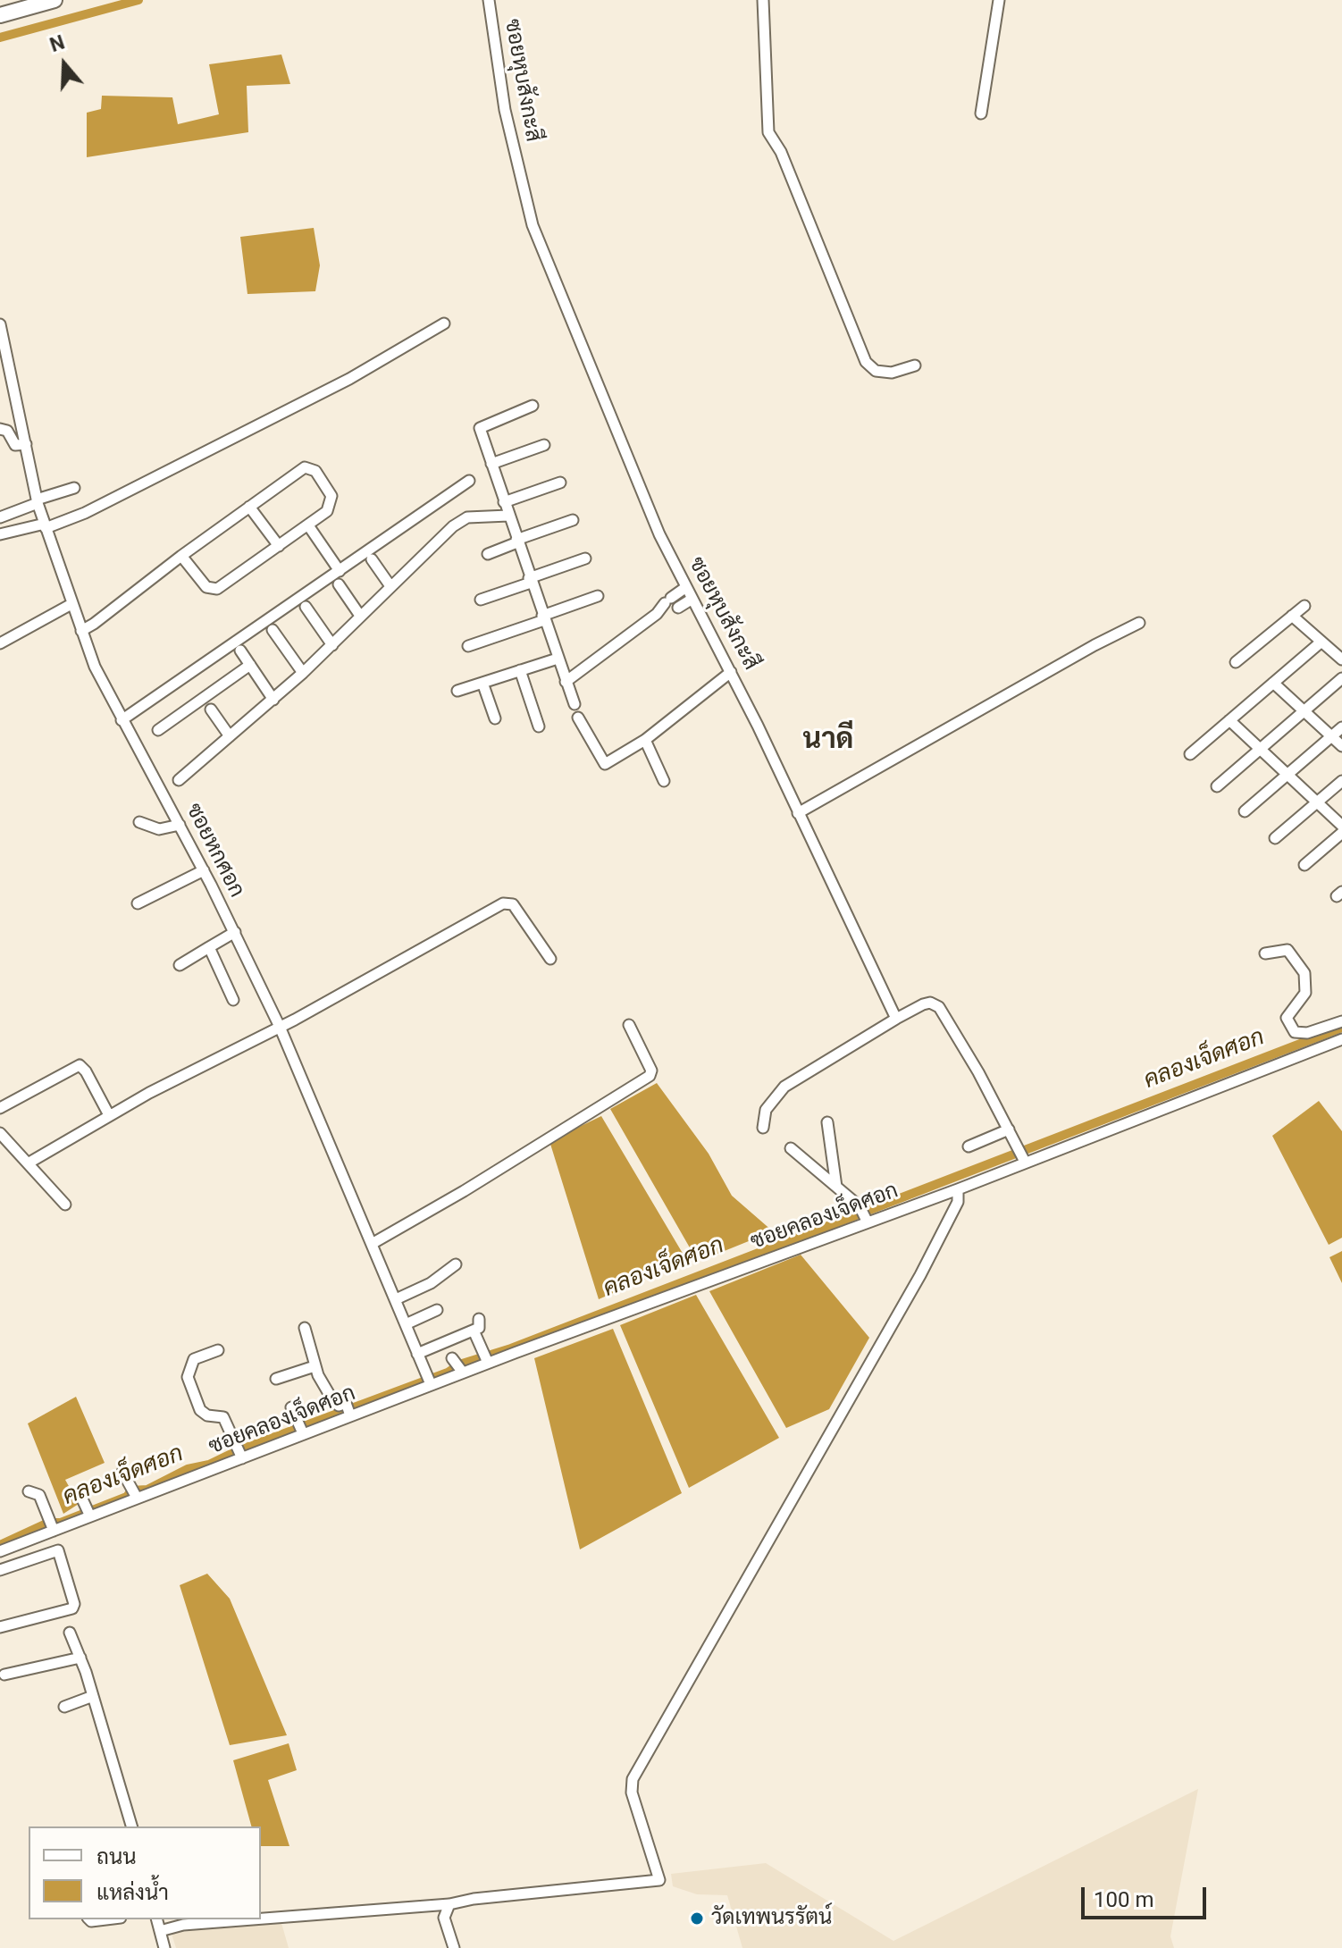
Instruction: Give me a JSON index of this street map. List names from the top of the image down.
{
  "streets": {
    "street": ["ซอยหุบสังกะสี", "ซอยหกศอก", "ซอยคลองเจ็ดศอก"]
  },
  "crossings": [
    ["ซอยหกศอก", "ซอยคลองเจ็ดศอก"]
  ],
  "districts": ["นาดี"],
  "water": ["คลองเจ็ดศอก"],
  "places": ["วัดเทพนรรัตน์"],
  "legend": ["ถนน", "แหล่งน้ำ"],
  "scale_bar": "100 m",
  "north": "top"
}
